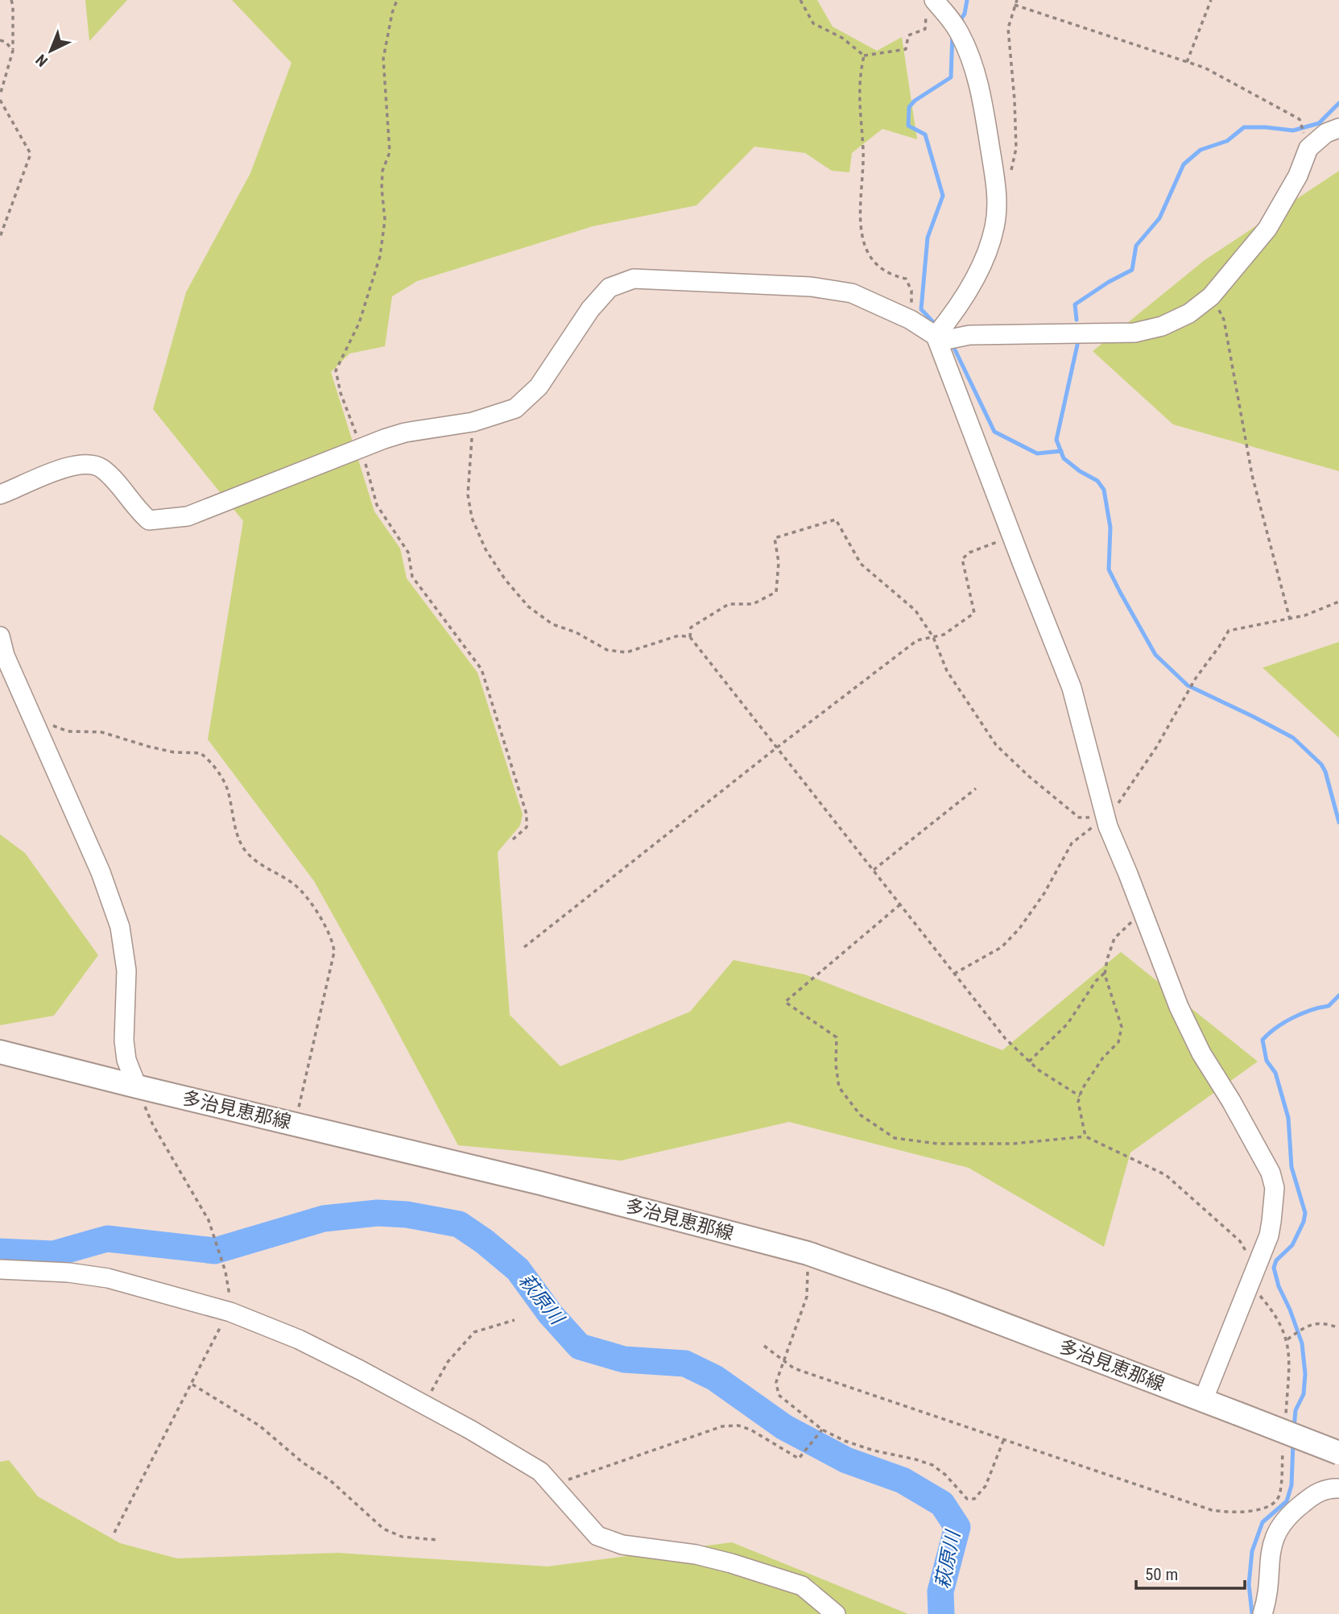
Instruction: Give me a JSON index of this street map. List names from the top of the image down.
{
  "streets": {
    "main road": ["多治見恵那線"]
  },
  "water": ["萩原川"],
  "scale_bar": "50 m",
  "north": "bottom left"
}
